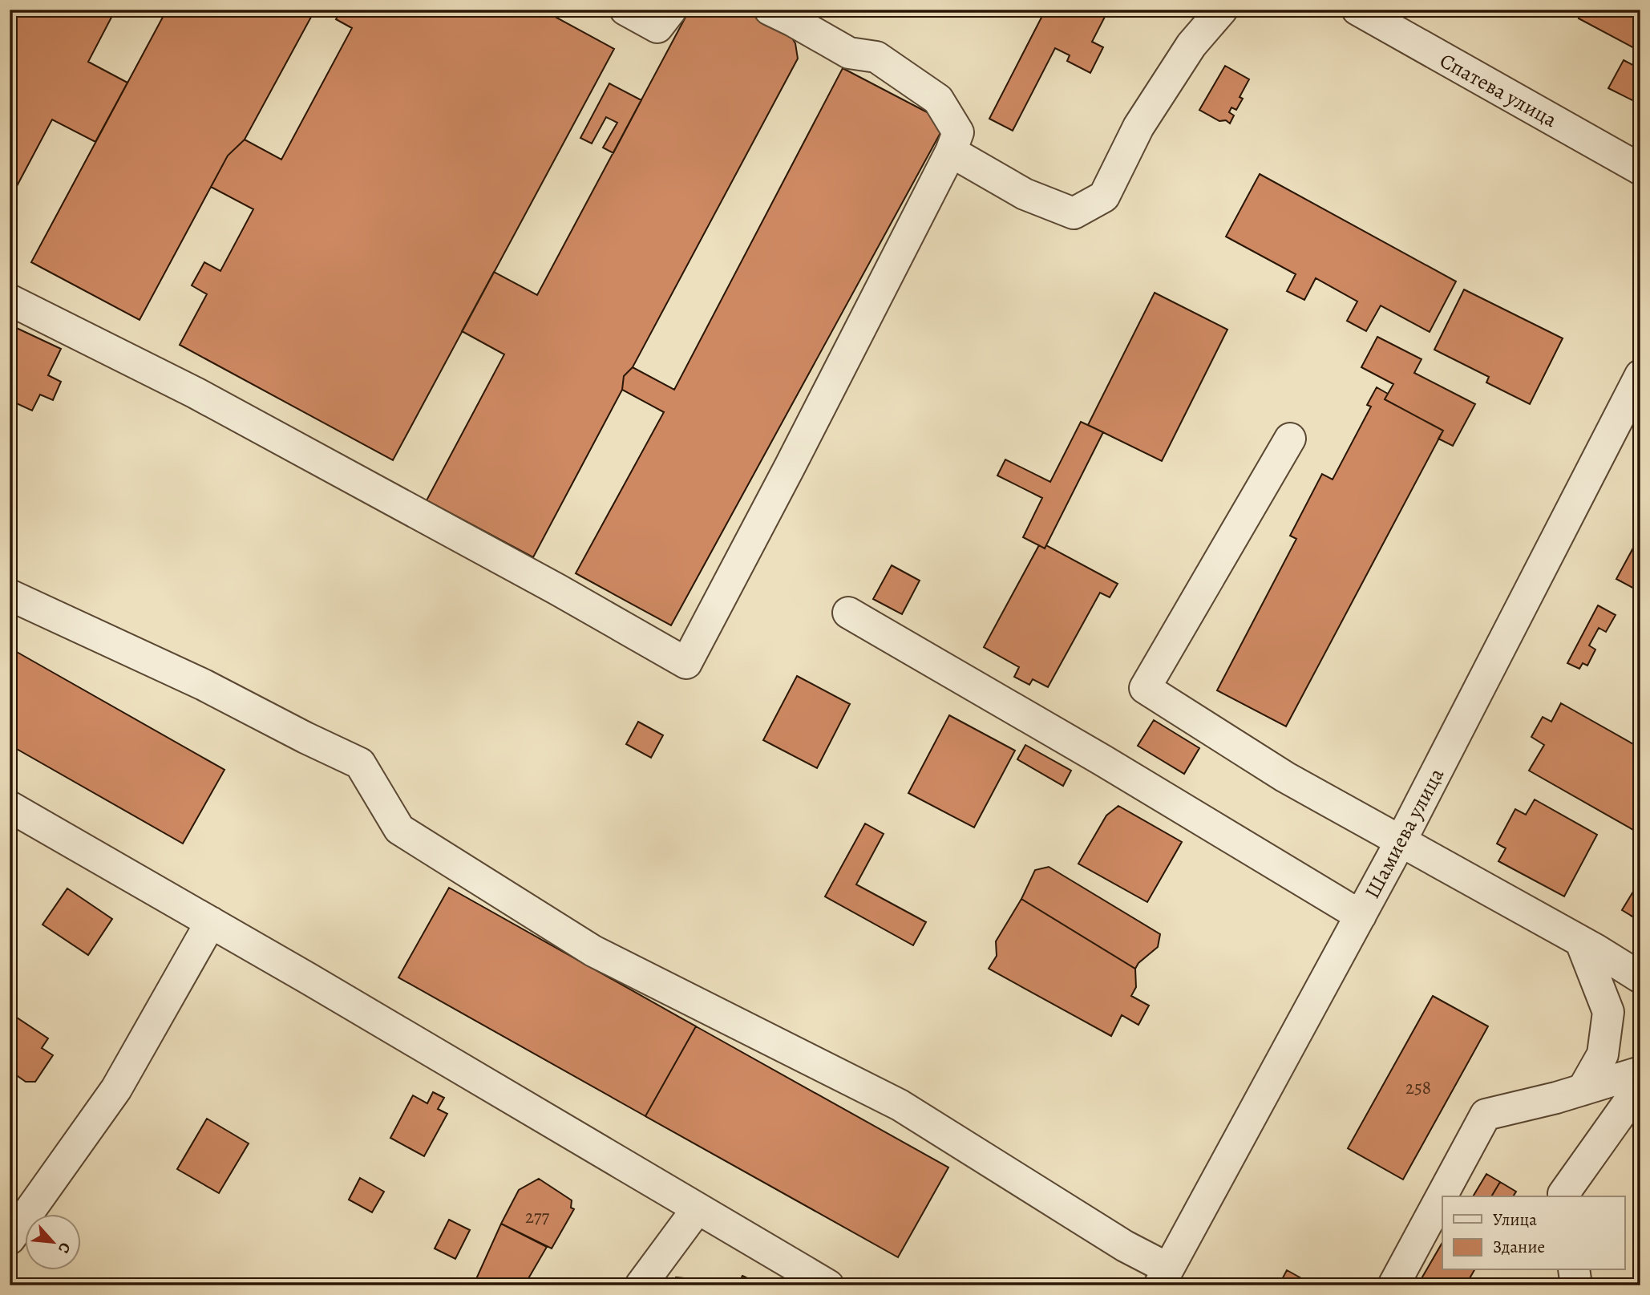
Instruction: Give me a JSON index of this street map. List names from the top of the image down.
{
  "streets": {
    "street": ["Спатева улица", "Шамиева улица"]
  },
  "house_numbers": ["258", "277"],
  "legend": ["Улица", "Здание"],
  "north": "bottom right"
}
